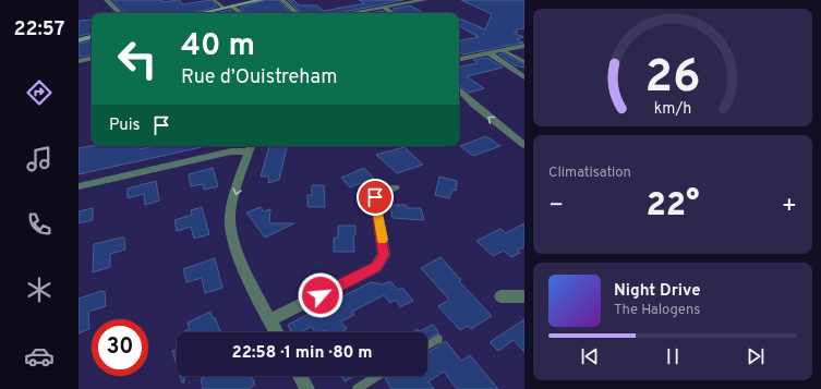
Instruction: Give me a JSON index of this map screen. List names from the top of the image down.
{
  "page": {
    "tabs": "22:57",
    "turn": ["40 m", "Rue d’Ouistreham"],
    "then": "Puis",
    "tile": "Climatisation",
    "heat": ["−", "22°", "+"],
    "song": ["Night Drive", "The Halogens"],
    "limit": "30",
    "trip": "22:58 · 1 min · 80 m",
    "gauge": ["26", "km/h"]
  }
}
